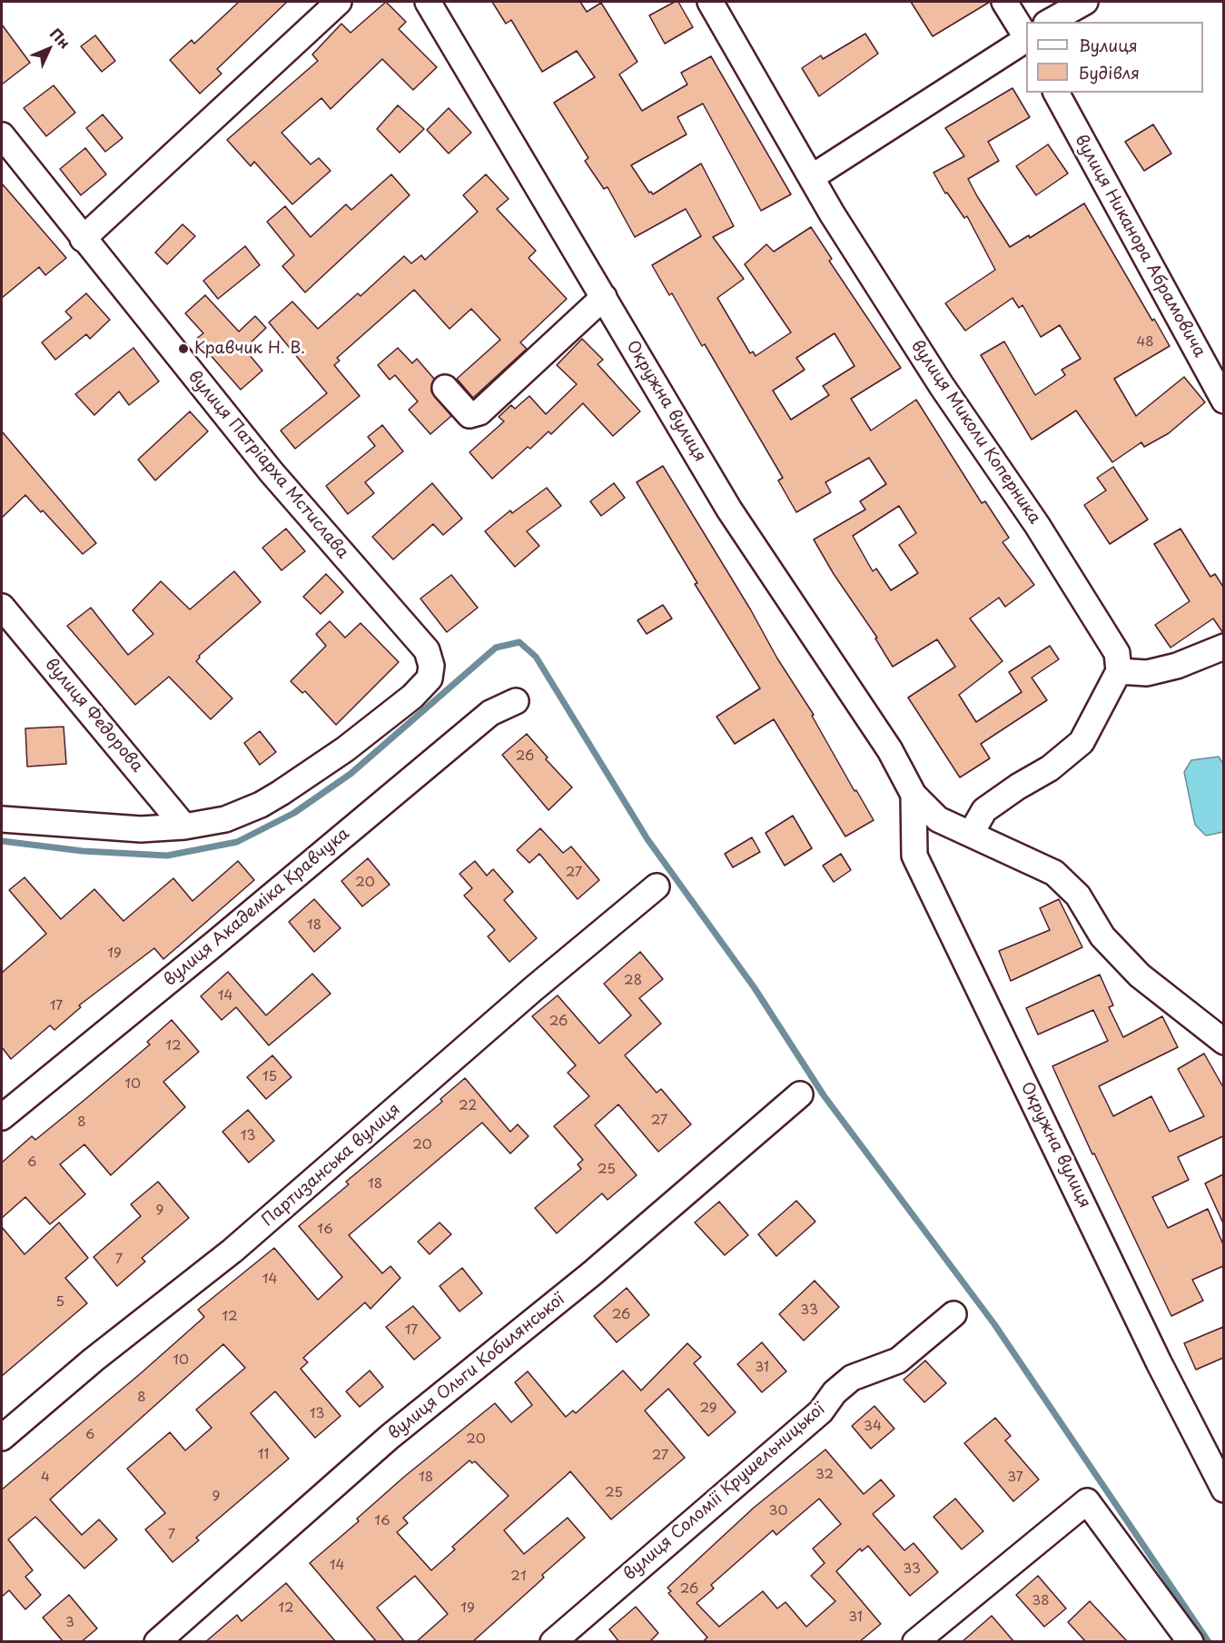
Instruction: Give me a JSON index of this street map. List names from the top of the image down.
{
  "streets": {
    "street": [
      "вулиця Никанора Абрамовича",
      "Окружна вулиця",
      "вулиця Миколи Коперника",
      "вулиця Патріарха Мстислава",
      "вулиця Федорова",
      "вулиця Академіка Кравчука",
      "Партизанська вулиця",
      "вулиця Ольги Кобилянської",
      "вулиця Соломії Крушельницької"
    ]
  },
  "crossings": [
    ["вулиця Патріарха Мстислава", "вулиця Федорова"]
  ],
  "places": ["Кравчик Н. В."],
  "house_numbers": [
    "48",
    "26",
    "27",
    "20",
    "18",
    "19",
    "28",
    "14",
    "17",
    "26",
    "12",
    "15",
    "10",
    "22",
    "27",
    "8",
    "13",
    "20",
    "6",
    "25",
    "18",
    "9",
    "16",
    "7",
    "14",
    "5",
    "33",
    "26",
    "12",
    "17",
    "10",
    "31",
    "8",
    "29",
    "13",
    "34",
    "6",
    "20",
    "11",
    "27",
    "32",
    "4",
    "18",
    "37",
    "25",
    "9",
    "30",
    "16",
    "7",
    "14",
    "33",
    "21",
    "26",
    "38",
    "12",
    "19",
    "31",
    "3"
  ],
  "legend": ["Вулиця", "Будівля"],
  "north": "top right"
}
